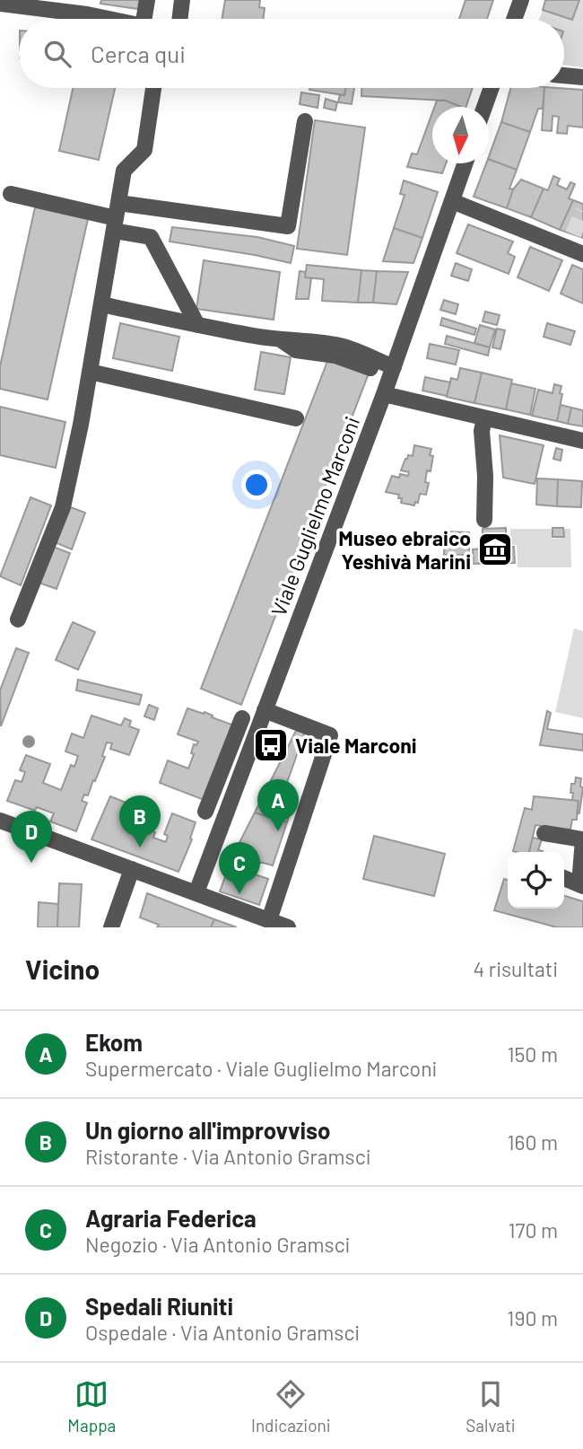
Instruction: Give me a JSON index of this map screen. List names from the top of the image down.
{
  "streets": {
    "street": ["Viale Guglielmo Marconi"]
  },
  "places": {
    "museum": ["Museo ebraico Yeshivà Marini"],
    "bus stop": ["Viale Marconi"]
  },
  "north": "bottom",
  "page": {
    "search": "Cerca qui",
    "pins": [
      "A",
      "B",
      "D",
      "C"
    ],
    "heading": ["Vicino", "4 risultati"],
    "list": [
      {
        "mark": "A",
        "name": "Ekom",
        "note": "Supermercato · Viale Guglielmo Marconi",
        "value": "150 m"
      },
      {
        "mark": "B",
        "name": "Un giorno all'improvviso",
        "note": "Ristorante · Via Antonio Gramsci",
        "value": "160 m"
      },
      {
        "mark": "C",
        "name": "Agraria Federica",
        "note": "Negozio · Via Antonio Gramsci",
        "value": "170 m"
      },
      {
        "mark": "D",
        "name": "Spedali Riuniti",
        "note": "Ospedale · Via Antonio Gramsci",
        "value": "190 m"
      }
    ],
    "nav": ["Mappa", "Indicazioni", "Salvati"]
  }
}
